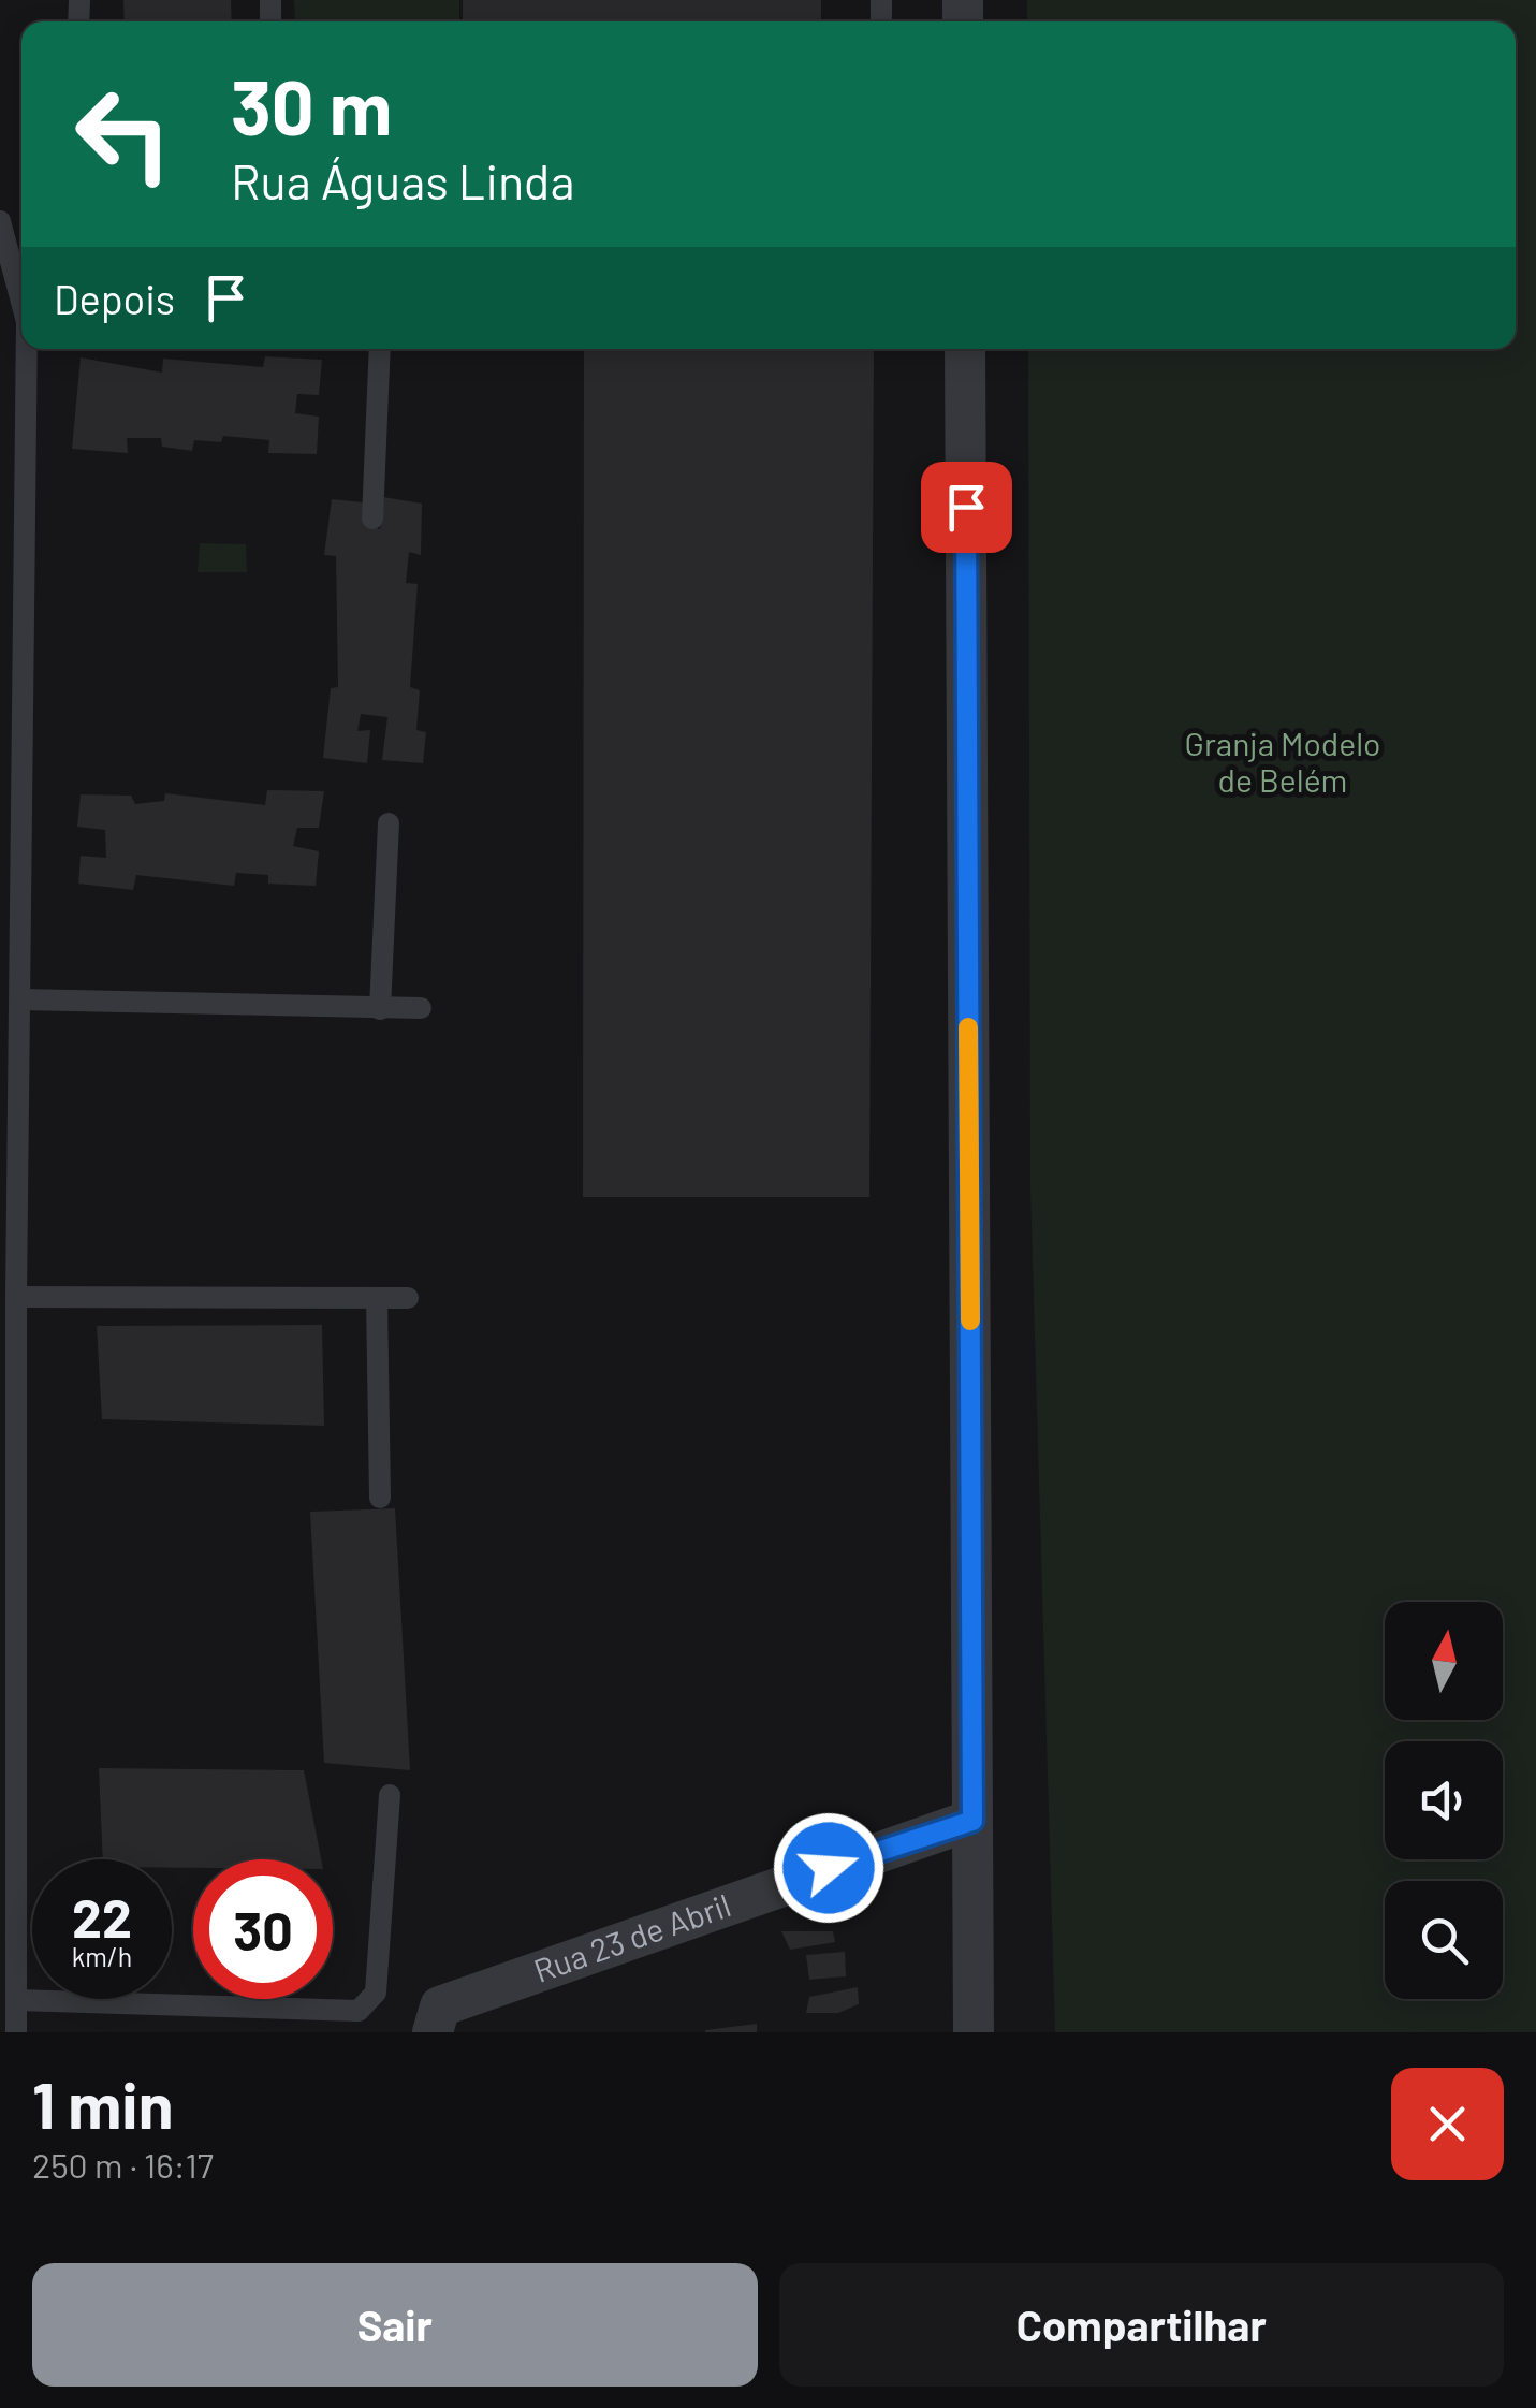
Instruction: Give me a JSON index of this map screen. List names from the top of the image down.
{
  "streets": {
    "street": ["Rua 23 de Abril"]
  },
  "parks": ["Granja Modelo de Belém"],
  "north": "top",
  "page": {
    "turn": ["30 m", "Rua Águas Linda"],
    "then": "Depois",
    "speed": "22 km/h",
    "limit": "30",
    "heading": ["1 min", "250 m · 16:17"],
    "buttons": ["Sair", "Compartilhar"]
  }
}
